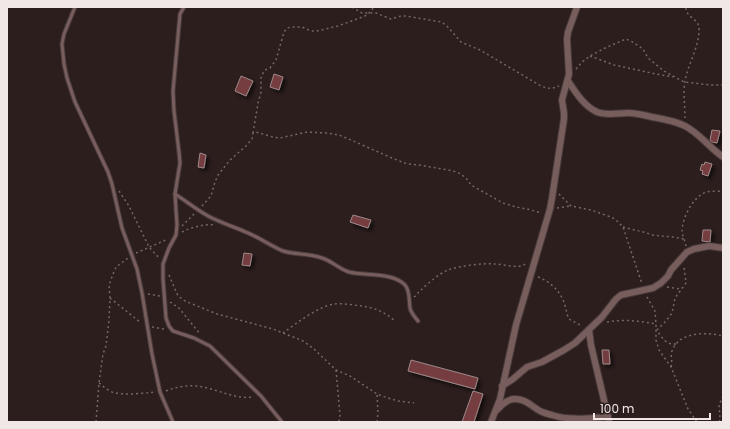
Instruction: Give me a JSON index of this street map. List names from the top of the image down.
{
  "scale_bar": "100 m"
}
